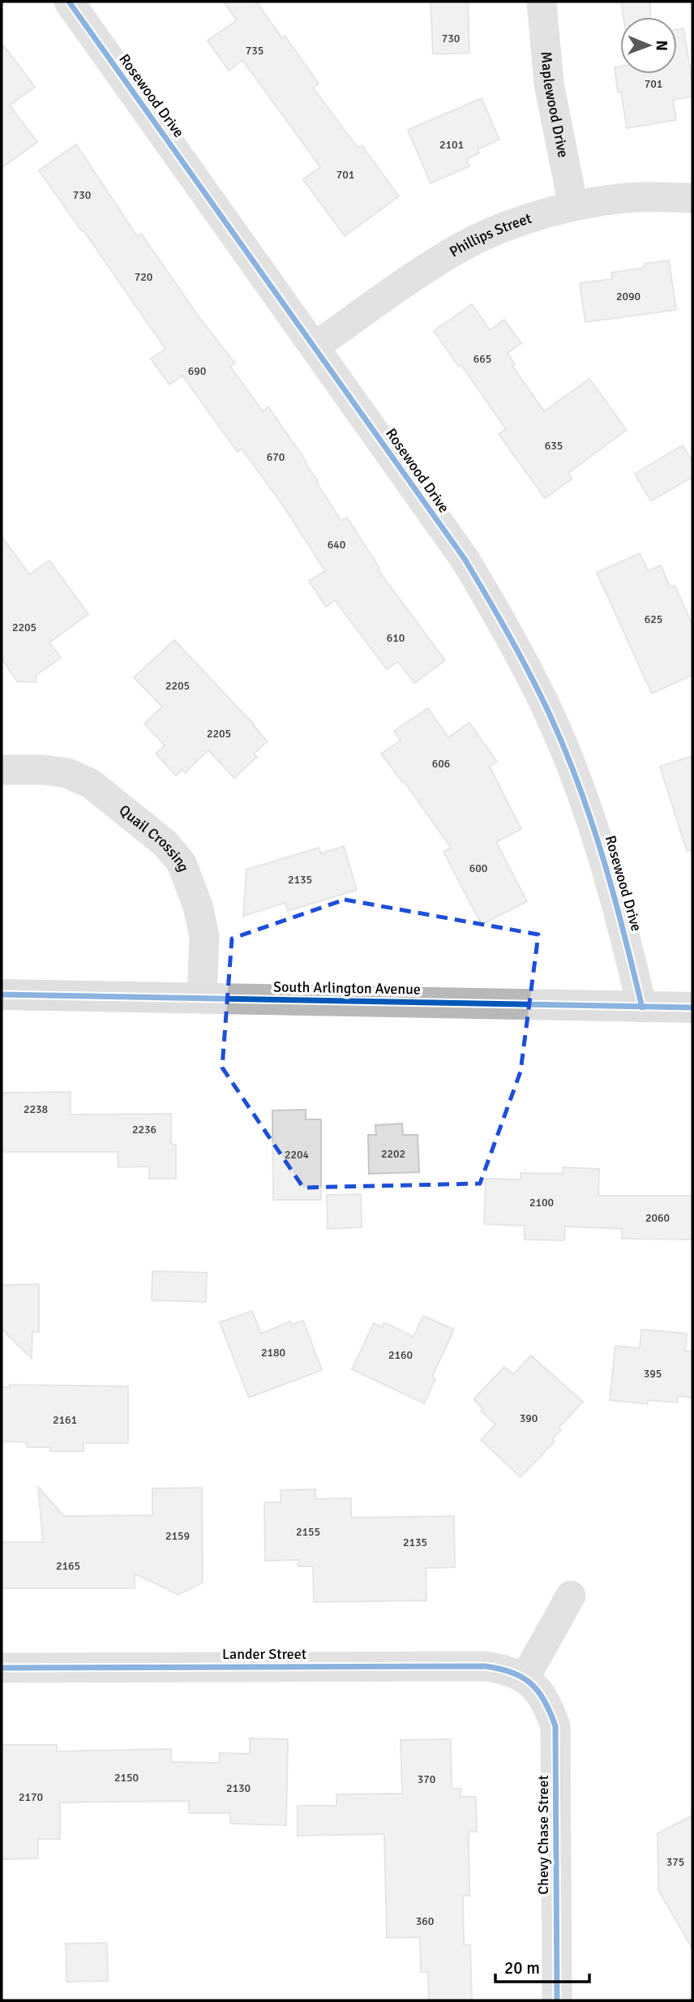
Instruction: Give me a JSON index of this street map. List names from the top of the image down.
{
  "streets": {
    "street": [
      "Rosewood Drive",
      "Maplewood Drive",
      "Phillips Street",
      "Quail Crossing",
      "South Arlington Avenue",
      "Lander Street",
      "Chevy Chase Street"
    ]
  },
  "crossings": [
    ["Rosewood Drive", "Phillips Street"],
    ["Rosewood Drive", "South Arlington Avenue"],
    ["Maplewood Drive", "Phillips Street"],
    ["Quail Crossing", "South Arlington Avenue"],
    ["Lander Street", "Chevy Chase Street"]
  ],
  "house_numbers": [
    "730",
    "735",
    "701",
    "2101",
    "701",
    "730",
    "720",
    "2090",
    "665",
    "690",
    "635",
    "670",
    "640",
    "625",
    "2205",
    "610",
    "2205",
    "2205",
    "606",
    "600",
    "2135",
    "2238",
    "2236",
    "2202",
    "2204",
    "2100",
    "2060",
    "2180",
    "2160",
    "395",
    "390",
    "2161",
    "2155",
    "2159",
    "2135",
    "2165",
    "2150",
    "370",
    "2130",
    "2170",
    "375",
    "360"
  ],
  "scale_bar": "20 m",
  "north": "right"
}
